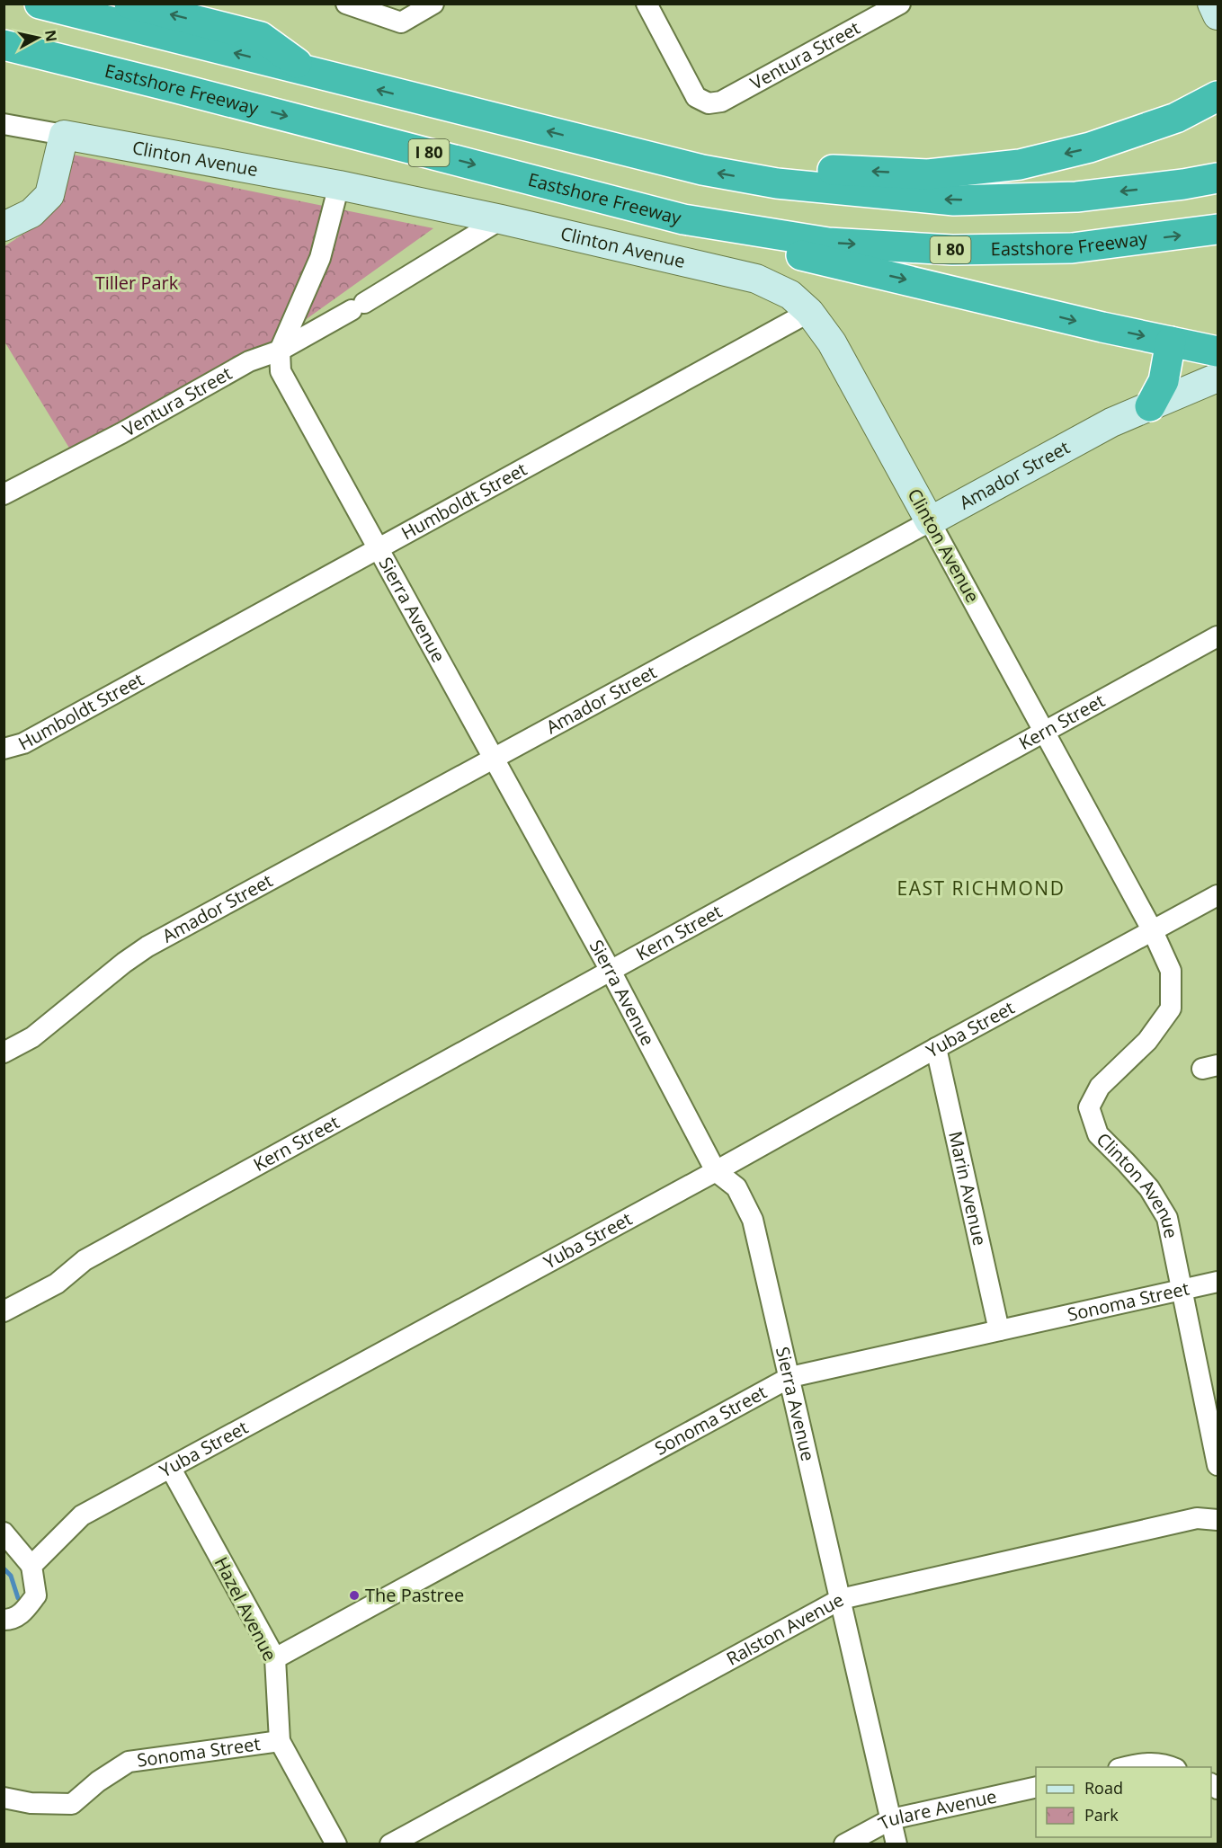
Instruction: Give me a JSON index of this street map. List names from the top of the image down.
{
  "streets": {
    "highway": ["Eastshore Freeway", "I 80"],
    "street": [
      "Ventura Street",
      "Clinton Avenue",
      "Amador Street",
      "Humboldt Street",
      "Sierra Avenue",
      "Kern Street",
      "Yuba Street",
      "Marin Avenue",
      "Sonoma Street",
      "Hazel Avenue",
      "Ralston Avenue",
      "Tulare Avenue"
    ]
  },
  "crossings": [
    ["Ventura Street", "Clinton Avenue"],
    ["Ventura Street", "Sierra Avenue"],
    ["Clinton Avenue", "Amador Street"],
    ["Clinton Avenue", "Humboldt Street"],
    ["Clinton Avenue", "Kern Street"],
    ["Clinton Avenue", "Yuba Street"],
    ["Clinton Avenue", "Sonoma Street"],
    ["Amador Street", "Sierra Avenue"],
    ["Humboldt Street", "Sierra Avenue"],
    ["Sierra Avenue", "Kern Street"],
    ["Sierra Avenue", "Yuba Street"],
    ["Sierra Avenue", "Sonoma Street"],
    ["Sierra Avenue", "Ralston Avenue"],
    ["Sierra Avenue", "Tulare Avenue"],
    ["Yuba Street", "Marin Avenue"],
    ["Yuba Street", "Hazel Avenue"],
    ["Marin Avenue", "Sonoma Street"],
    ["Sonoma Street", "Hazel Avenue"]
  ],
  "districts": ["EAST RICHMOND"],
  "parks": ["Tiller Park"],
  "places": ["The Pastree"],
  "legend": ["Road", "Park"],
  "north": "right"
}
